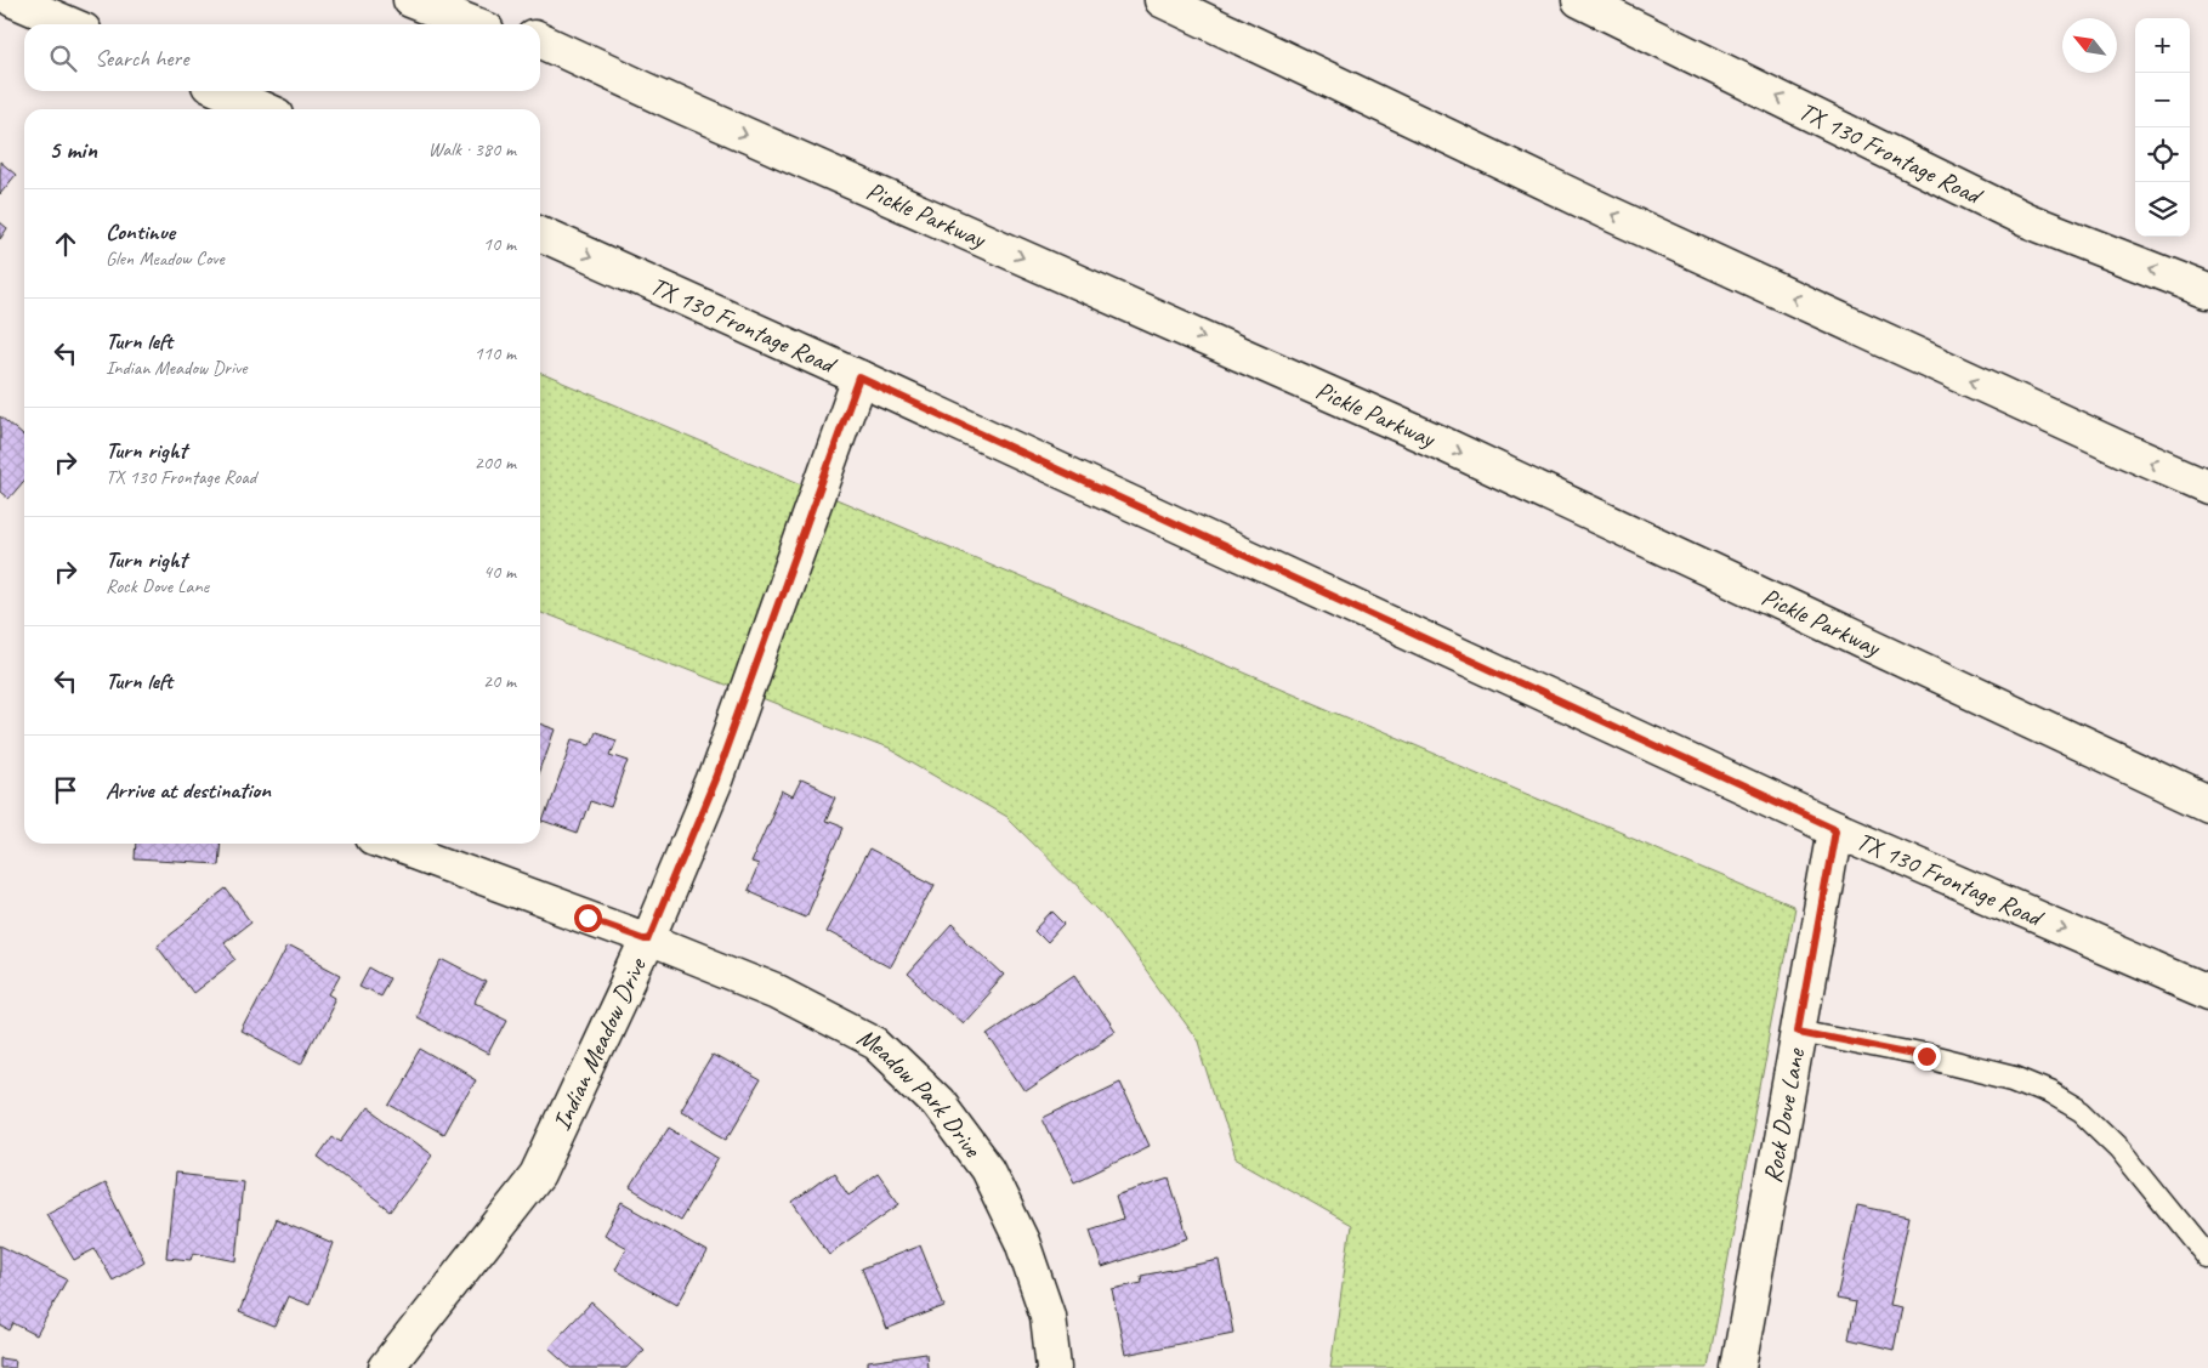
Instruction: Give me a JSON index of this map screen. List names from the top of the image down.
{
  "streets": {
    "main road": [
      "TX 130 Frontage Road",
      "Pickle Parkway",
      "Indian Meadow Drive",
      "Meadow Park Drive",
      "Rock Dove Lane"
    ]
  },
  "crossings": [
    ["TX 130 Frontage Road", "Indian Meadow Drive"],
    ["TX 130 Frontage Road", "Rock Dove Lane"],
    ["Indian Meadow Drive", "Meadow Park Drive"]
  ],
  "north": "top left",
  "page": {
    "map_buttons": ["+", "−"],
    "search": "Search here",
    "heading": ["5 min", "Walk · 380 m"],
    "list": [
      ["Continue", "Glen Meadow Cove", "10 m"],
      ["Turn left", "Indian Meadow Drive", "110 m"],
      ["Turn right", "TX 130 Frontage Road", "200 m"],
      ["Turn right", "Rock Dove Lane", "40 m"],
      ["Turn left", "20 m"],
      "Arrive at destination"
    ]
  }
}
